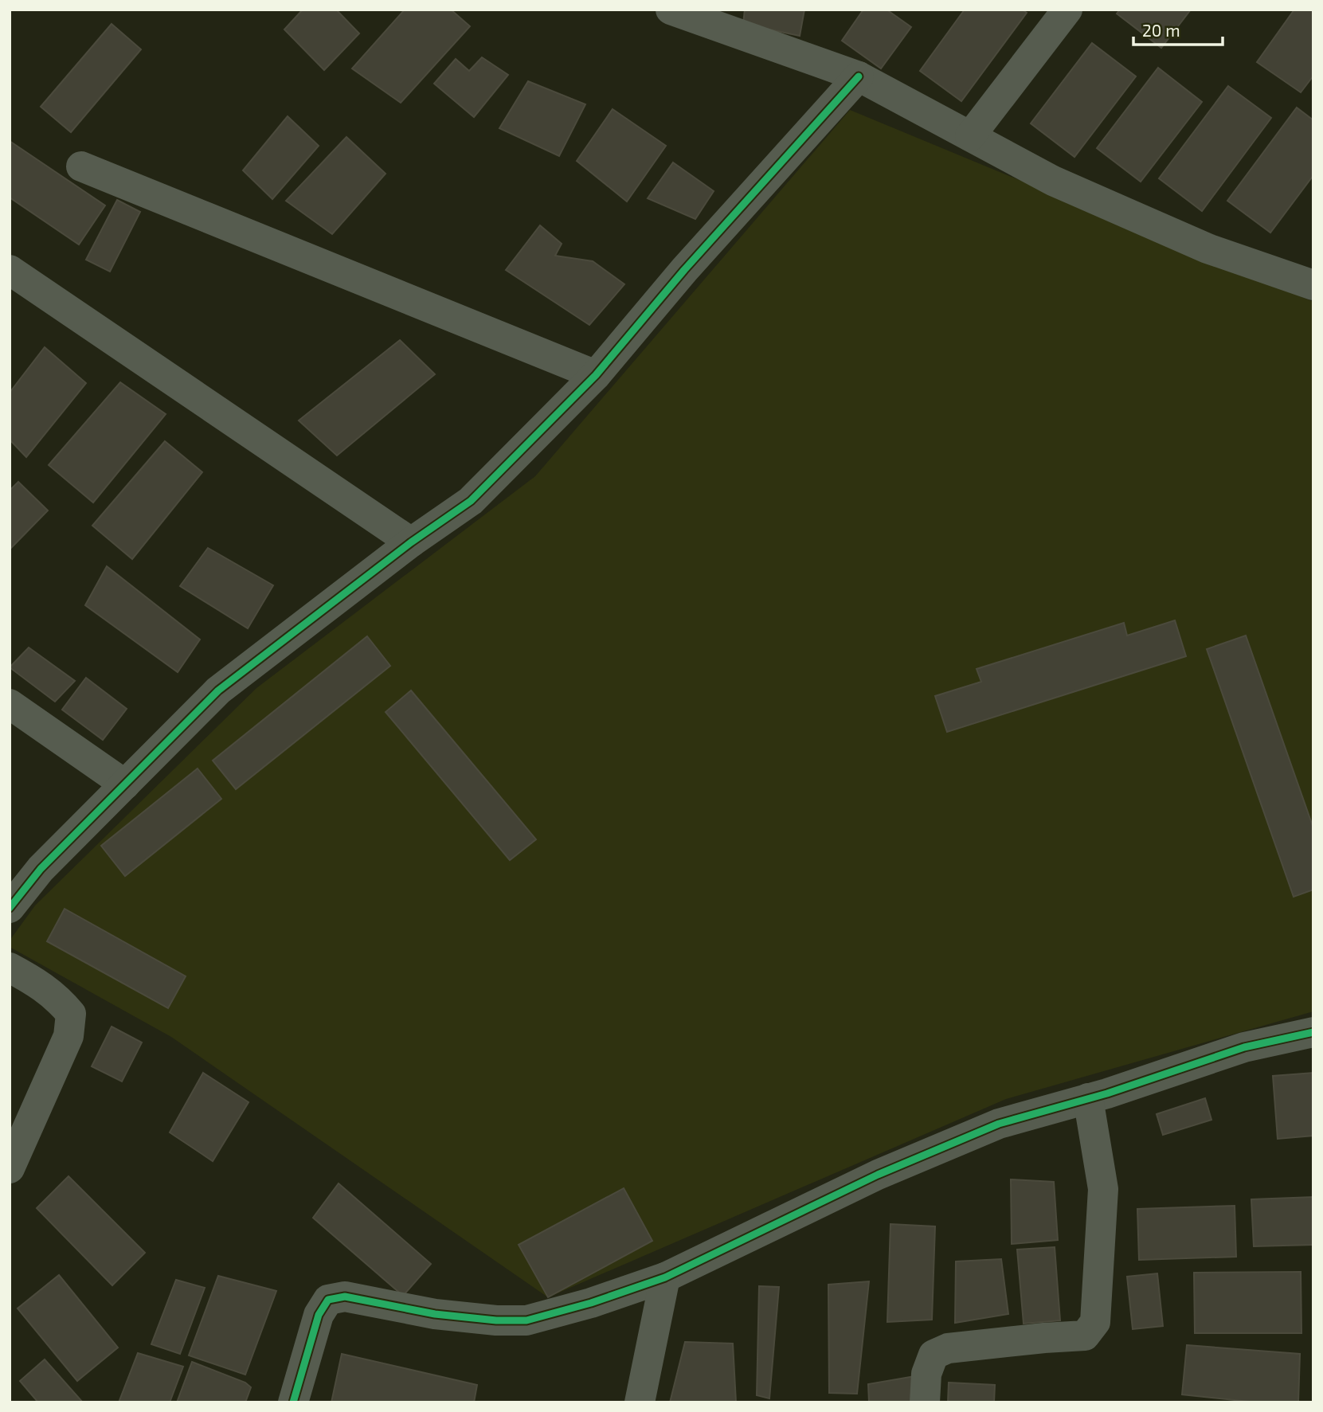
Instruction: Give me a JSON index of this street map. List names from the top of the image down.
{
  "scale_bar": "20 m"
}
